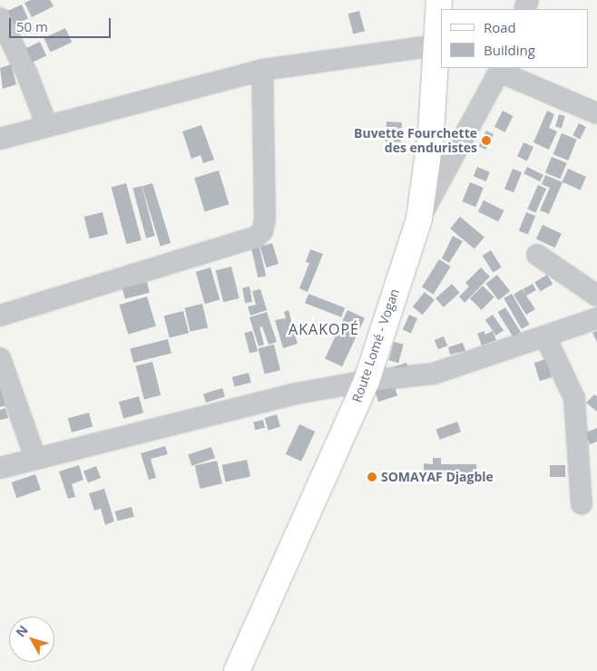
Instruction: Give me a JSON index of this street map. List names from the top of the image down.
{
  "streets": {
    "main road": ["Route Lomé - Vogan"]
  },
  "districts": ["AKAKOPÉ"],
  "places": ["Buvette Fourchette des enduristes", "SOMAYAF Djagble"],
  "legend": ["Road", "Building"],
  "scale_bar": "50 m",
  "north": "top left"
}
